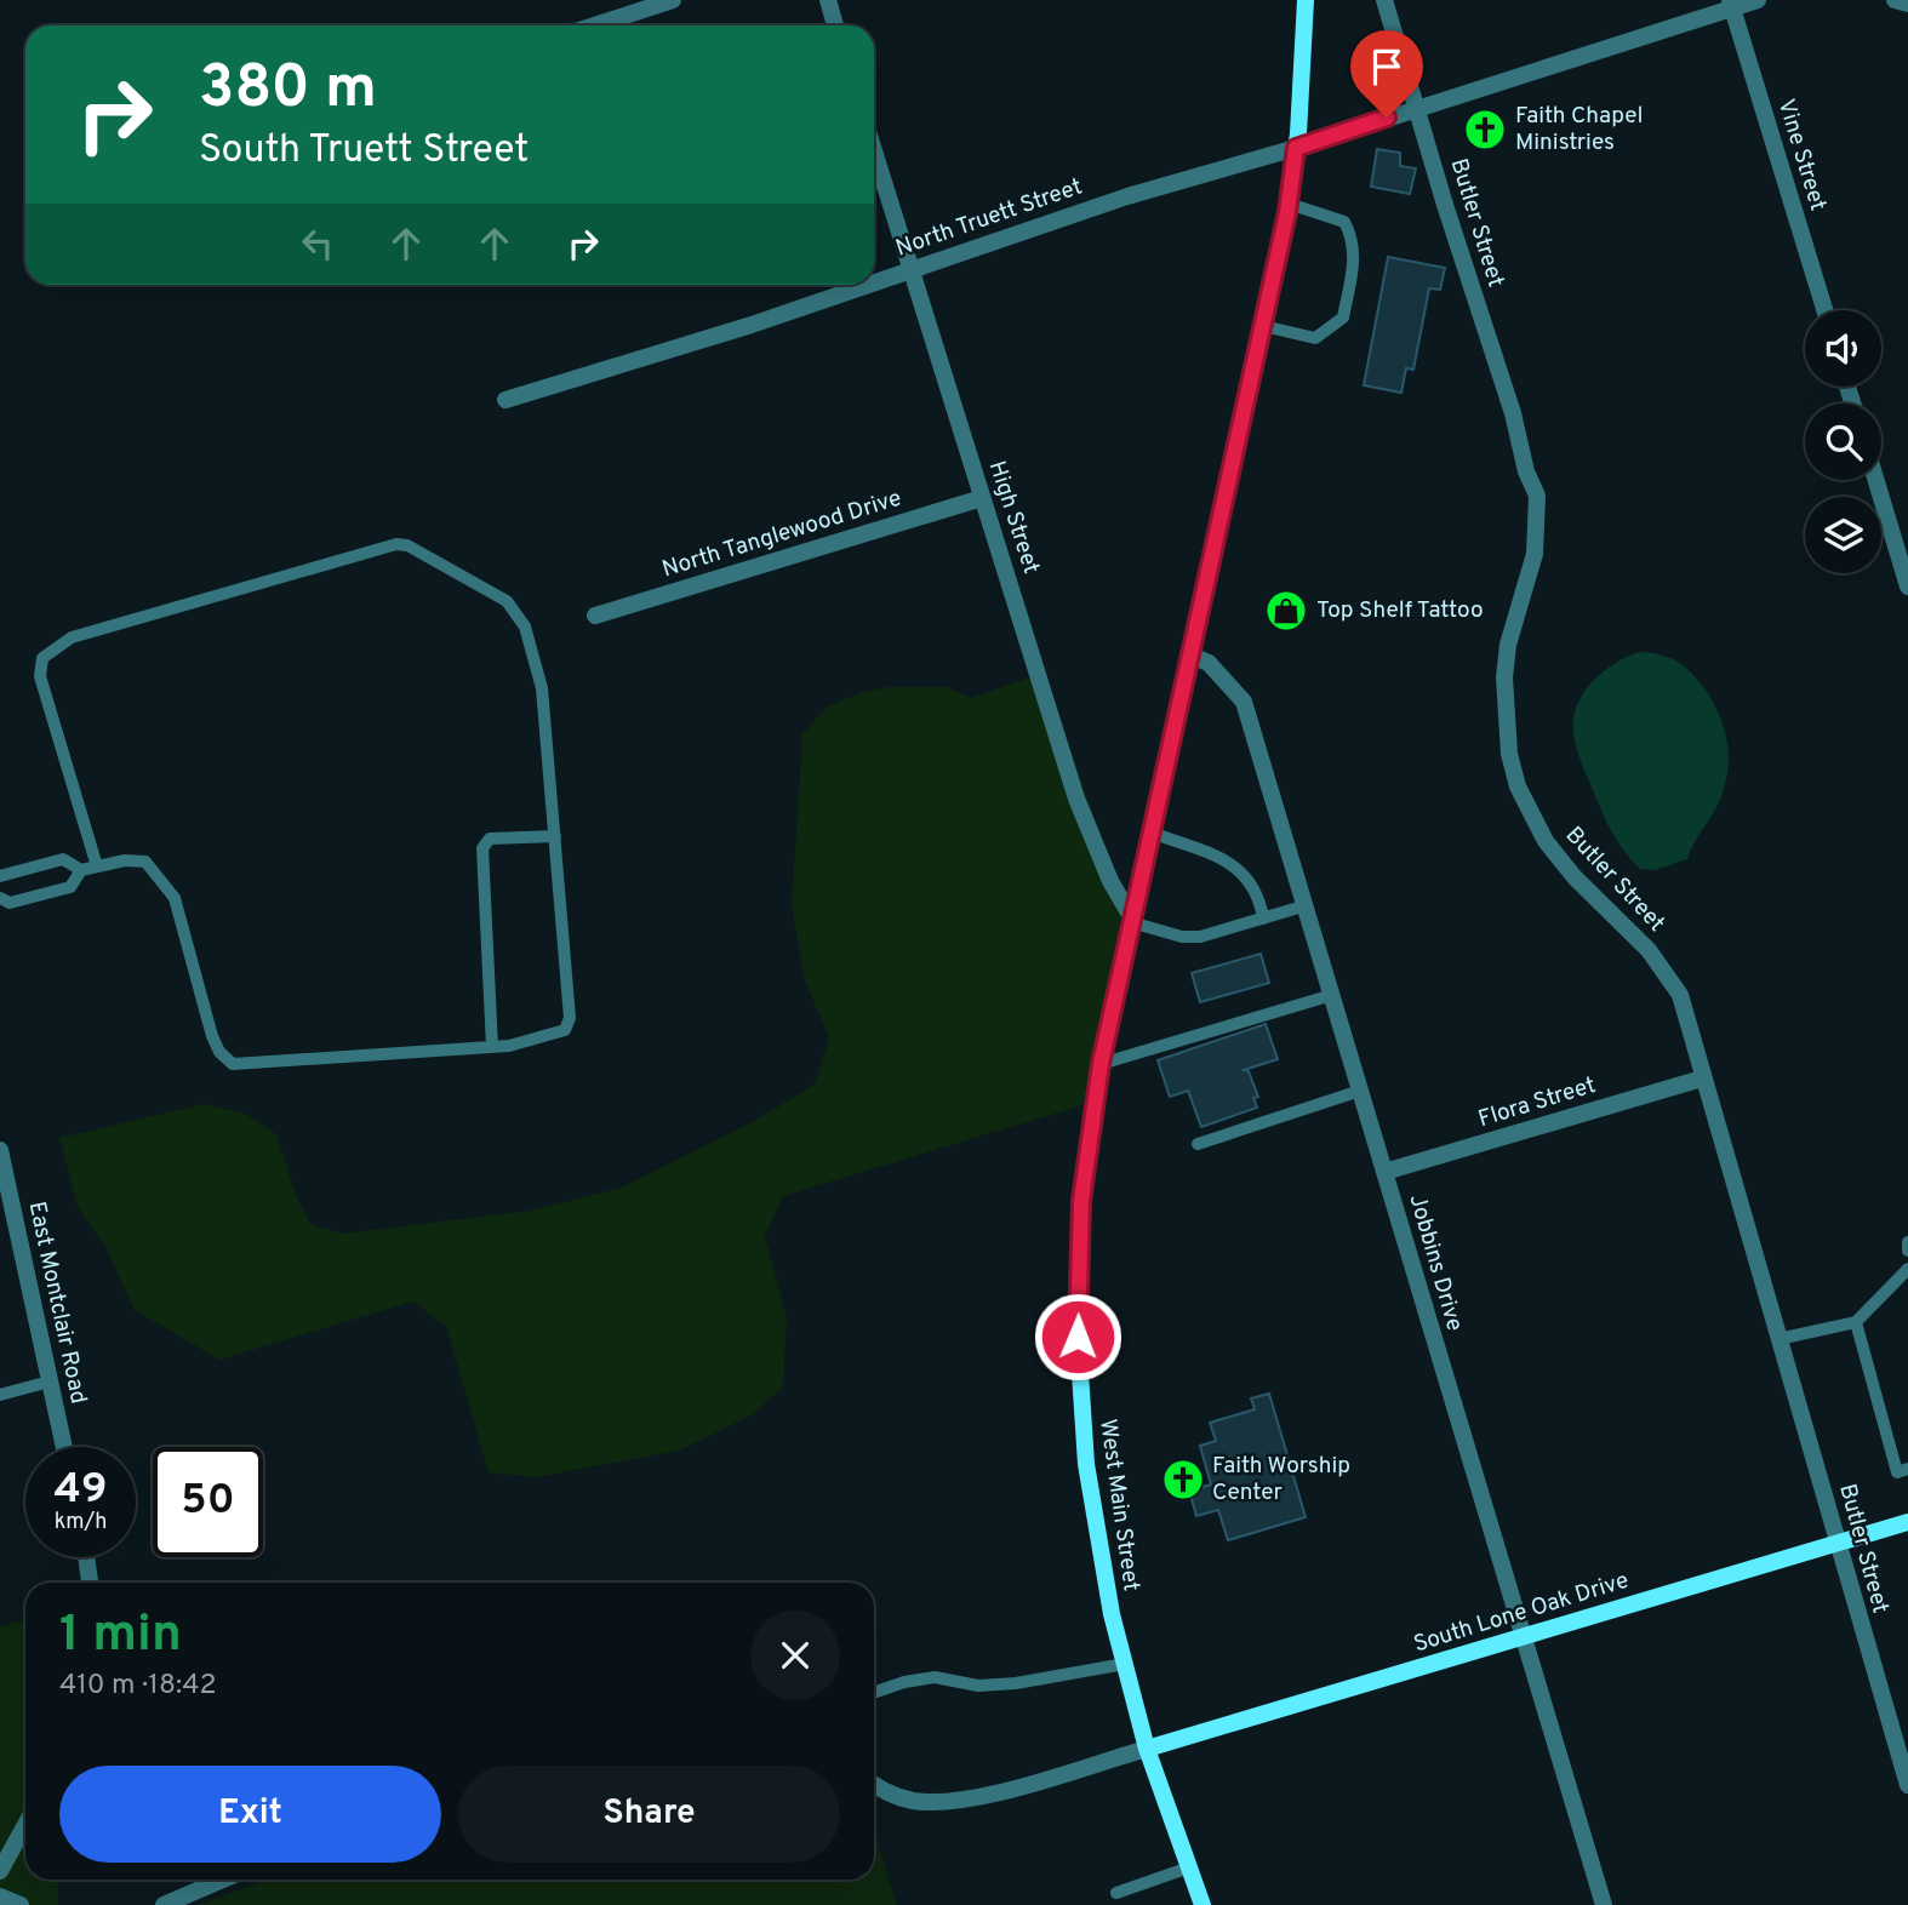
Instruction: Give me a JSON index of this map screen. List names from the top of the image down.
{
  "streets": {
    "main road": ["West Main Street", "South Lone Oak Drive"],
    "street": [
      "Vine Street",
      "North Truett Street",
      "Butler Street",
      "High Street",
      "North Tanglewood Drive",
      "Flora Street",
      "Jobbins Drive",
      "East Montclair Road"
    ]
  },
  "crossings": [
    ["Vine Street", "North Truett Street"],
    ["North Truett Street", "Butler Street"],
    ["North Truett Street", "High Street"],
    ["North Truett Street", "West Main Street"],
    ["Butler Street", "Flora Street"],
    ["Butler Street", "South Lone Oak Drive"],
    ["High Street", "North Tanglewood Drive"],
    ["High Street", "West Main Street"],
    ["Flora Street", "Jobbins Drive"],
    ["Jobbins Drive", "West Main Street"],
    ["Jobbins Drive", "South Lone Oak Drive"],
    ["West Main Street", "South Lone Oak Drive"]
  ],
  "places": {
    "church": ["Faith Chapel Ministries", "Faith Worship Center"],
    "shop": ["Top Shelf Tattoo"]
  },
  "page": {
    "turn": ["380 m", "South Truett Street"],
    "speed": "49 km/h",
    "limit": "50",
    "heading": ["1 min", "410 m · 18:42"],
    "buttons": ["Exit", "Share"]
  }
}
